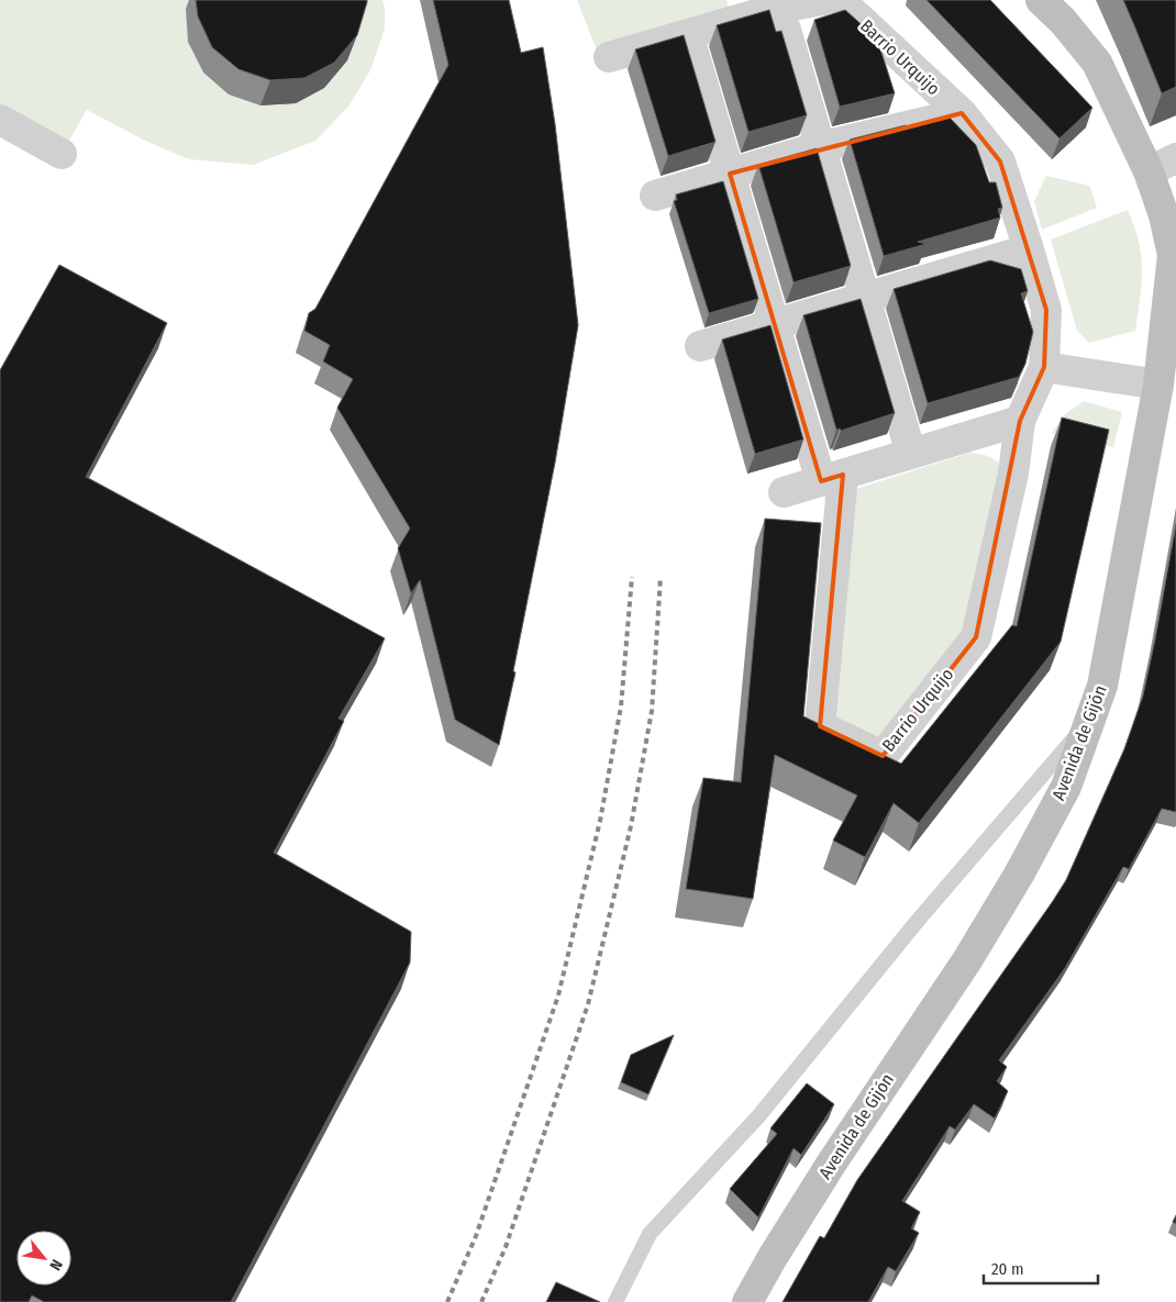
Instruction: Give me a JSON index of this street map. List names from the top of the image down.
{
  "streets": {
    "street": ["Barrio Urquijo", "Avenida de Gijón"]
  },
  "scale_bar": "20 m",
  "north": "bottom right"
}
